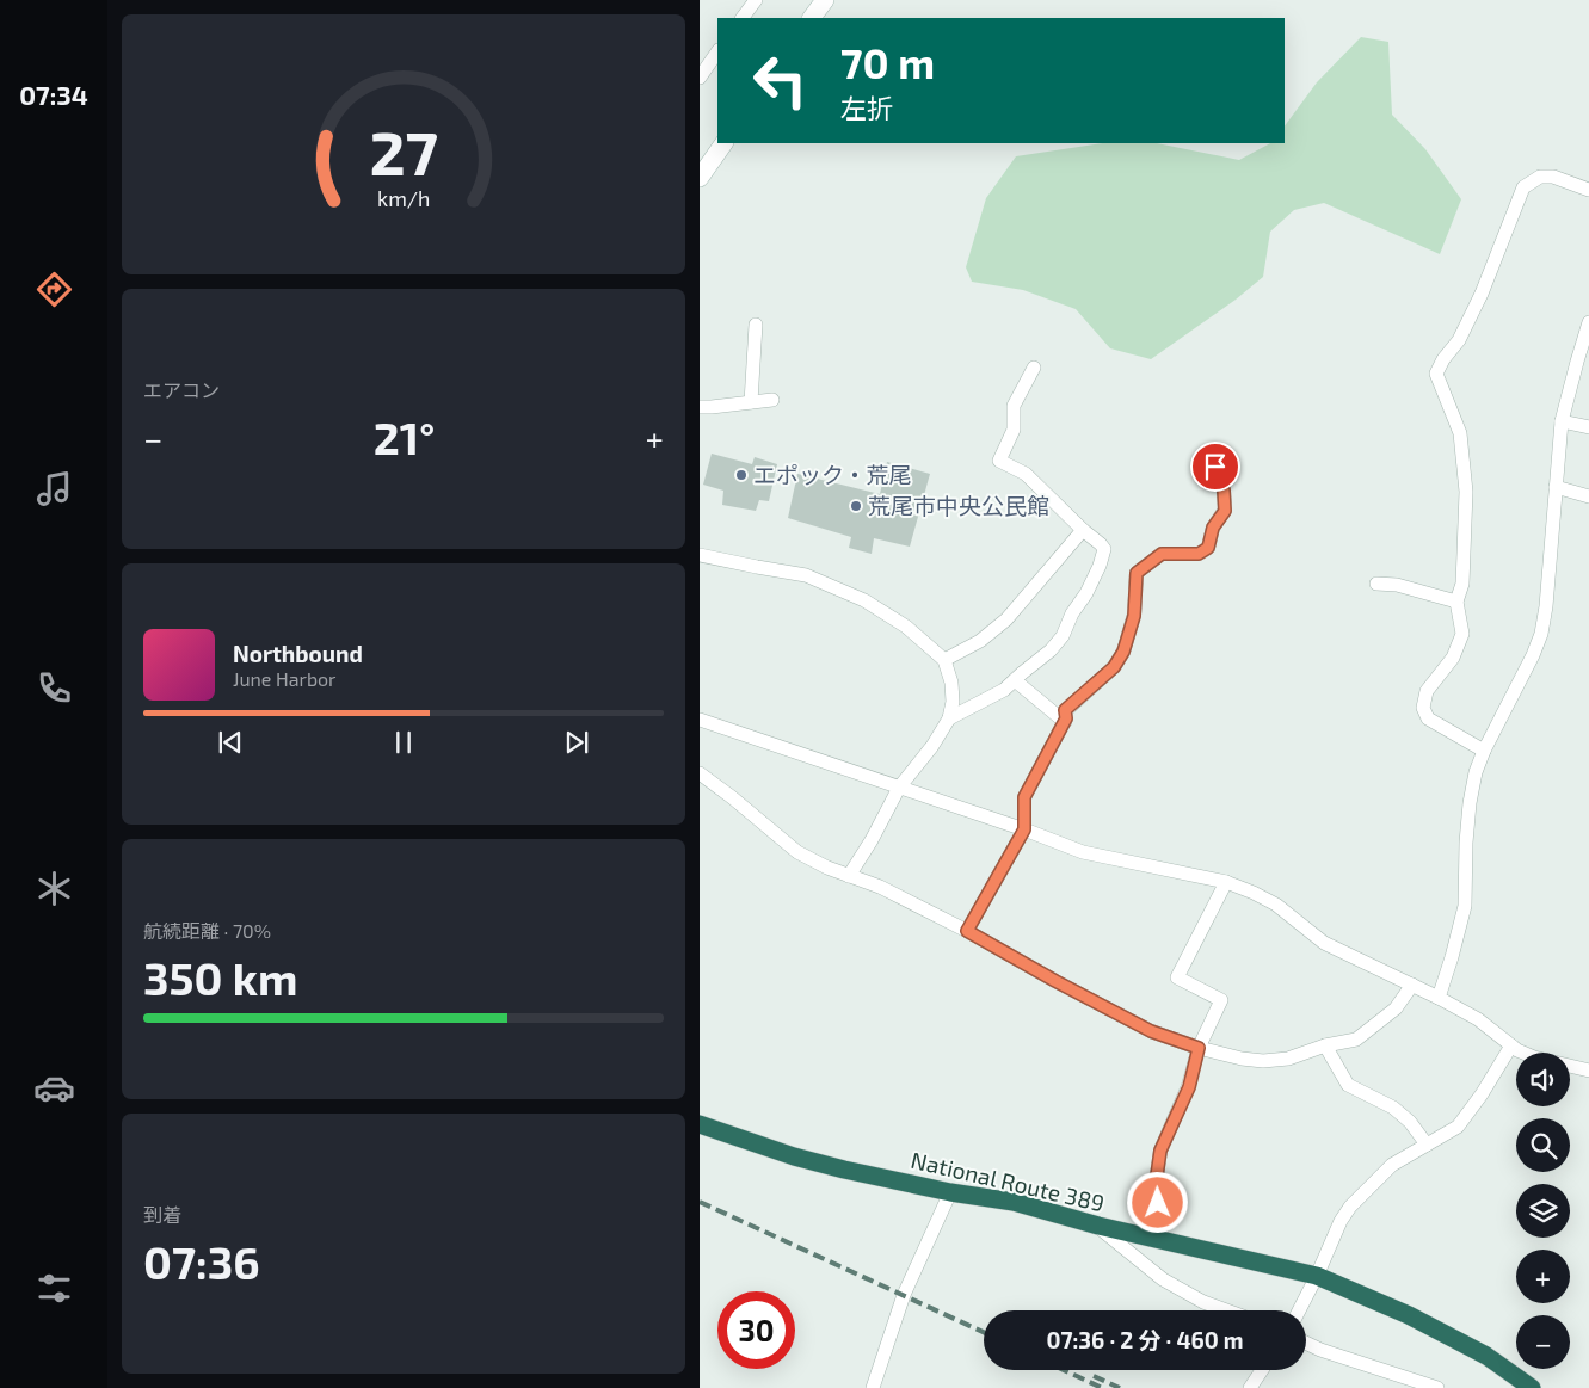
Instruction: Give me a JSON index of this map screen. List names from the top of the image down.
{
  "streets": {
    "highway": ["National Route 389"]
  },
  "places": ["エポック・荒尾", "荒尾市中央公民館"],
  "page": {
    "tabs": "07:34",
    "turn": ["70 m", "左折"],
    "tile": [
      "エアコン",
      ["航続距離 · 70%", "350 km"],
      ["到着", "07:36"]
    ],
    "heat": ["−", "21°", "+"],
    "song": ["Northbound", "June Harbor"],
    "map_buttons": ["+", "−"],
    "limit": "30",
    "trip": "07:36 · 2 分 · 460 m",
    "gauge": ["27", "km/h"]
  }
}
